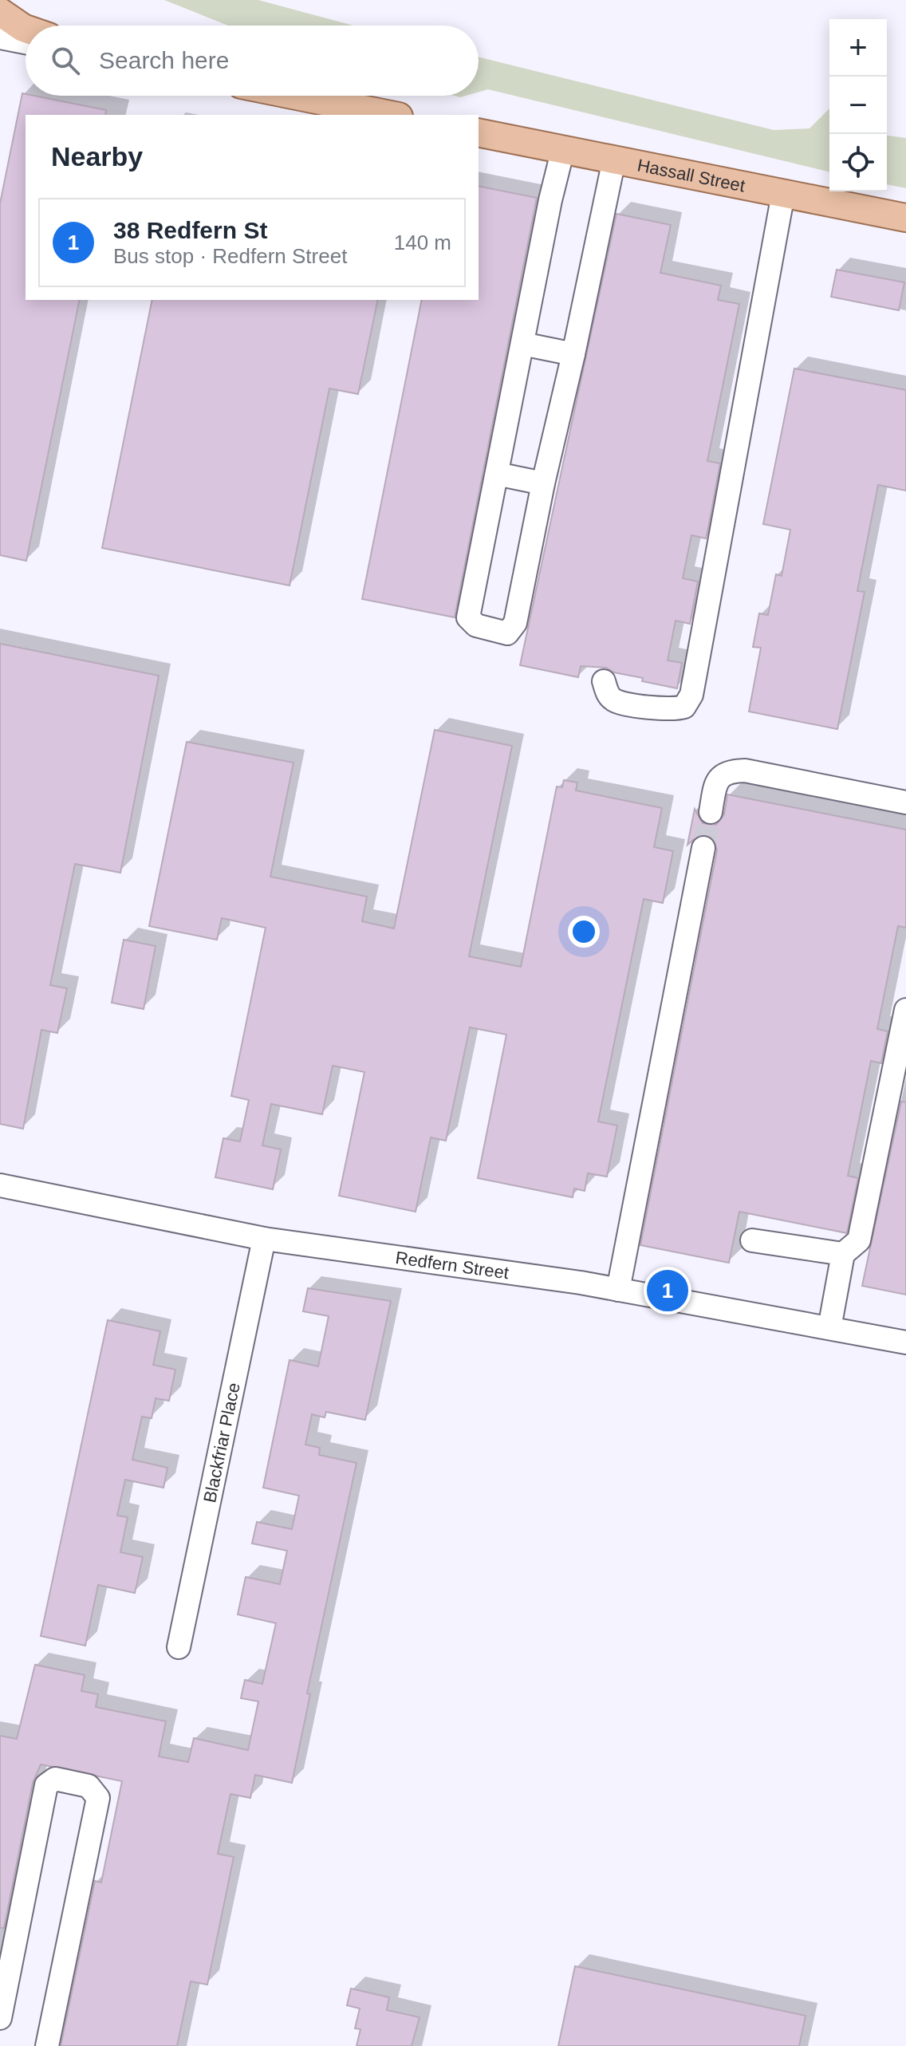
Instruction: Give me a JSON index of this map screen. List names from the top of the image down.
{
  "streets": {
    "main road": ["Hassall Street"],
    "street": ["Redfern Street", "Blackfriar Place"]
  },
  "crossings": [
    ["Redfern Street", "Blackfriar Place"]
  ],
  "page": {
    "map_buttons": ["+", "−"],
    "search": "Search here",
    "heading": "Nearby",
    "list": [
      {
        "mark": "1",
        "name": "38 Redfern St",
        "note": "Bus stop · Redfern Street",
        "value": "140 m"
      }
    ],
    "pins": "1"
  }
}
